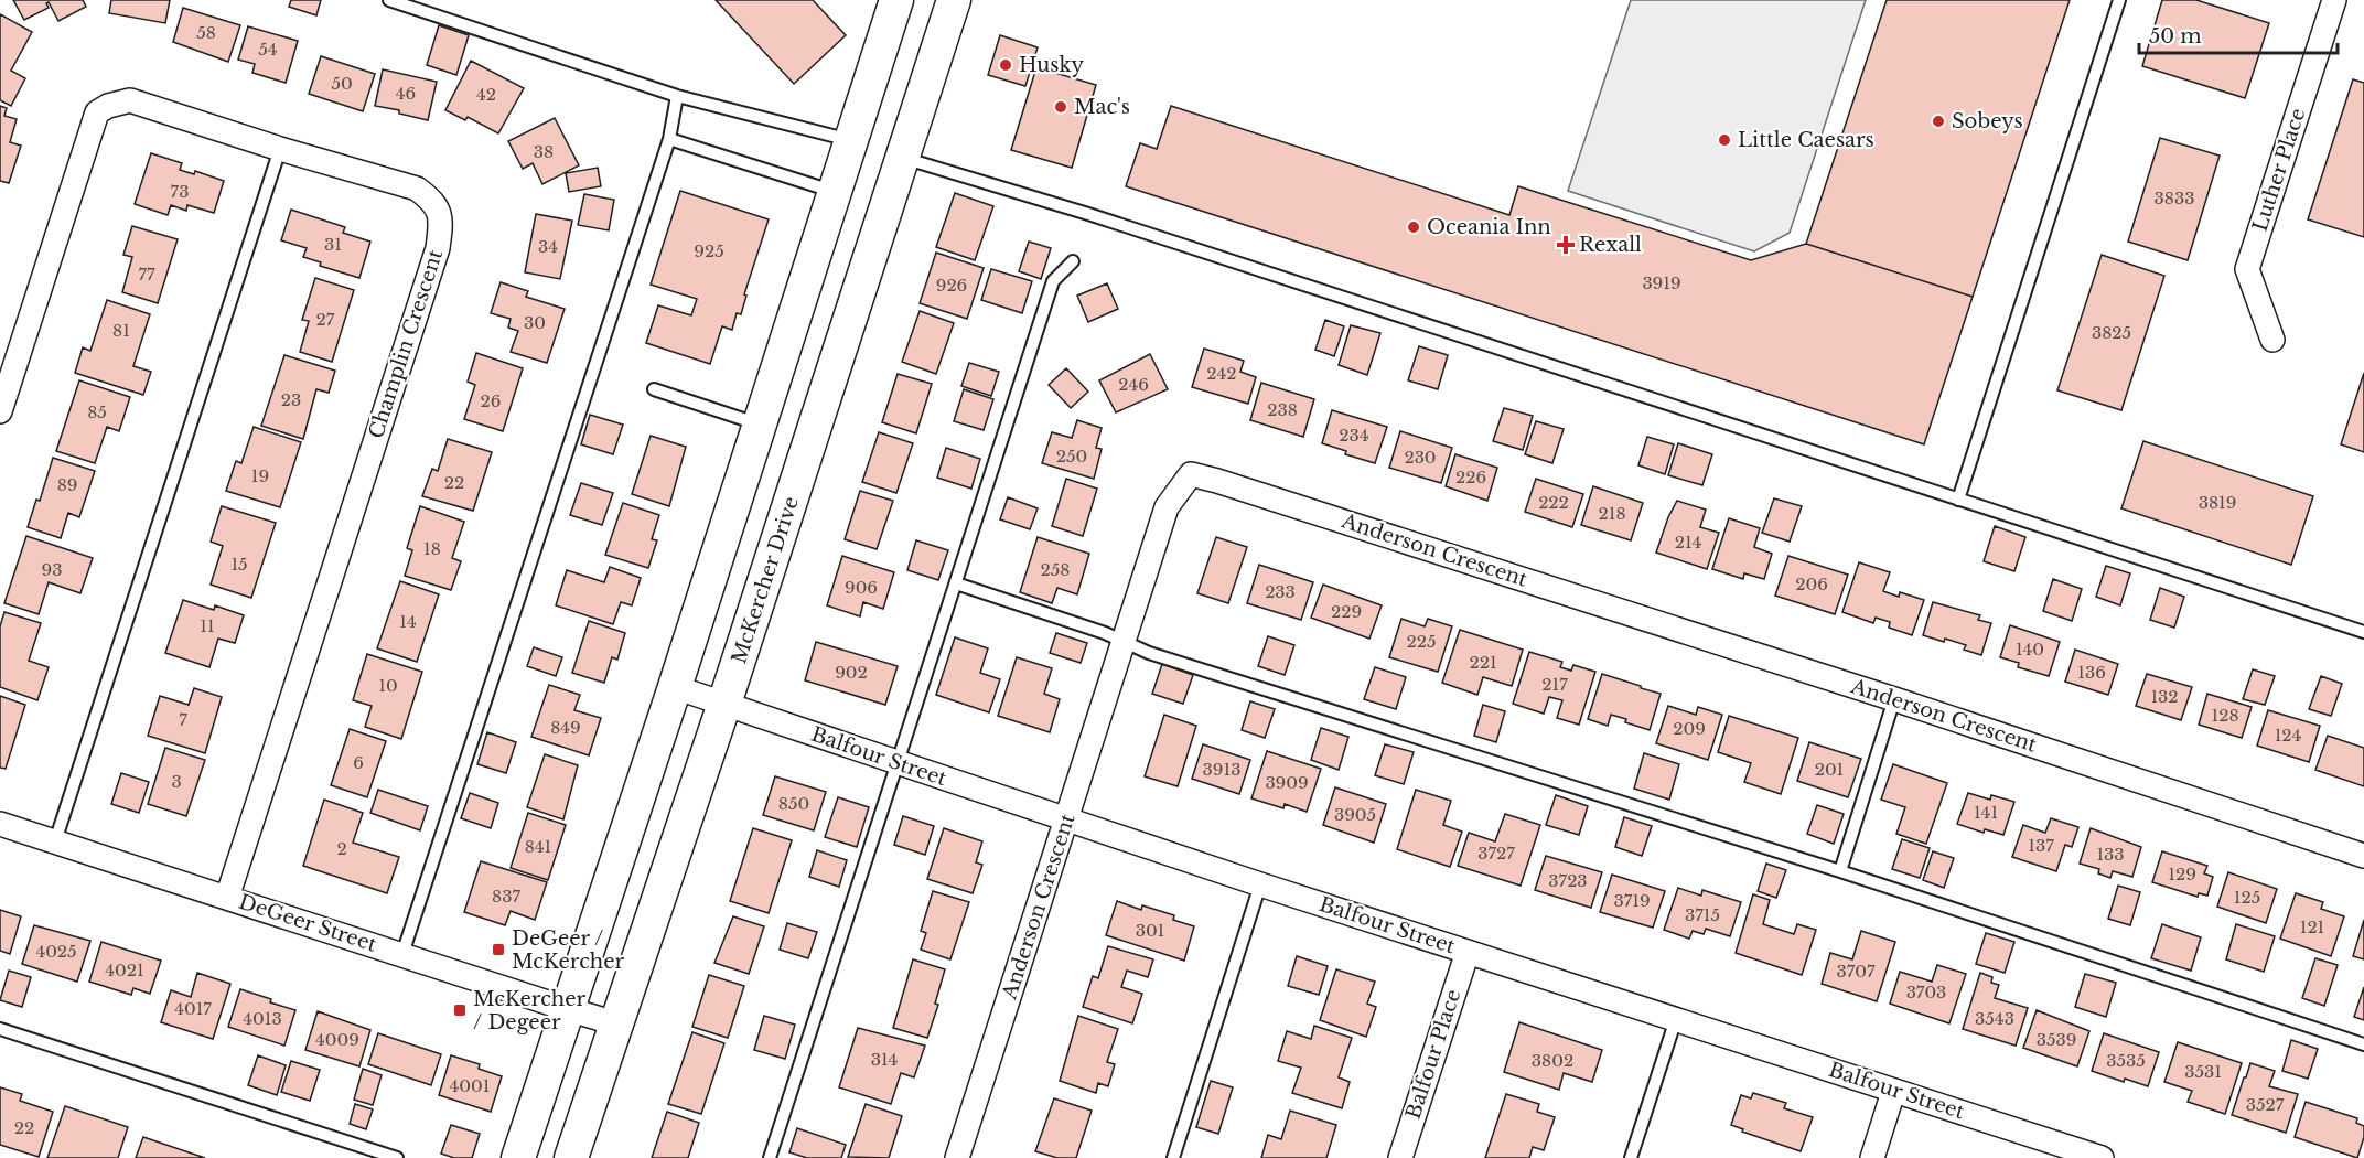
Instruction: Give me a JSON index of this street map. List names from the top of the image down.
{
  "streets": {
    "main road": ["McKercher Drive"],
    "street": [
      "Luther Place",
      "Champlin Crescent",
      "Anderson Crescent",
      "Balfour Street",
      "DeGeer Street",
      "Balfour Place"
    ]
  },
  "crossings": [
    ["Champlin Crescent", "DeGeer Street"],
    ["Anderson Crescent", "Balfour Street"],
    ["McKercher Drive", "Balfour Street"],
    ["McKercher Drive", "DeGeer Street"],
    ["Balfour Street", "Balfour Place"]
  ],
  "places": {
    "other": [
      "Husky",
      "Mac's",
      "Sobeys",
      "Little Caesars",
      "Oceania Inn"
    ],
    "health": ["Rexall"],
    "transit": ["DeGeer / McKercher", "McKercher / Degeer"]
  },
  "house_numbers": [
    "58",
    "54",
    "50",
    "46",
    "42",
    "38",
    "73",
    "3833",
    "31",
    "34",
    "925",
    "77",
    "3919",
    "926",
    "27",
    "30",
    "81",
    "3825",
    "242",
    "246",
    "23",
    "26",
    "238",
    "85",
    "234",
    "250",
    "230",
    "19",
    "226",
    "22",
    "89",
    "222",
    "3819",
    "218",
    "214",
    "18",
    "15",
    "93",
    "258",
    "206",
    "906",
    "233",
    "229",
    "14",
    "11",
    "225",
    "140",
    "221",
    "902",
    "136",
    "217",
    "10",
    "132",
    "128",
    "7",
    "849",
    "209",
    "124",
    "6",
    "3913",
    "201",
    "3",
    "3909",
    "850",
    "141",
    "3905",
    "137",
    "841",
    "2",
    "3727",
    "133",
    "129",
    "3723",
    "837",
    "125",
    "3719",
    "3715",
    "121",
    "301",
    "4025",
    "4021",
    "3707",
    "3703",
    "4017",
    "4013",
    "3543",
    "4009",
    "3539",
    "314",
    "3802",
    "3535",
    "3531",
    "4001",
    "3527",
    "22"
  ],
  "scale_bar": "50 m"
}
